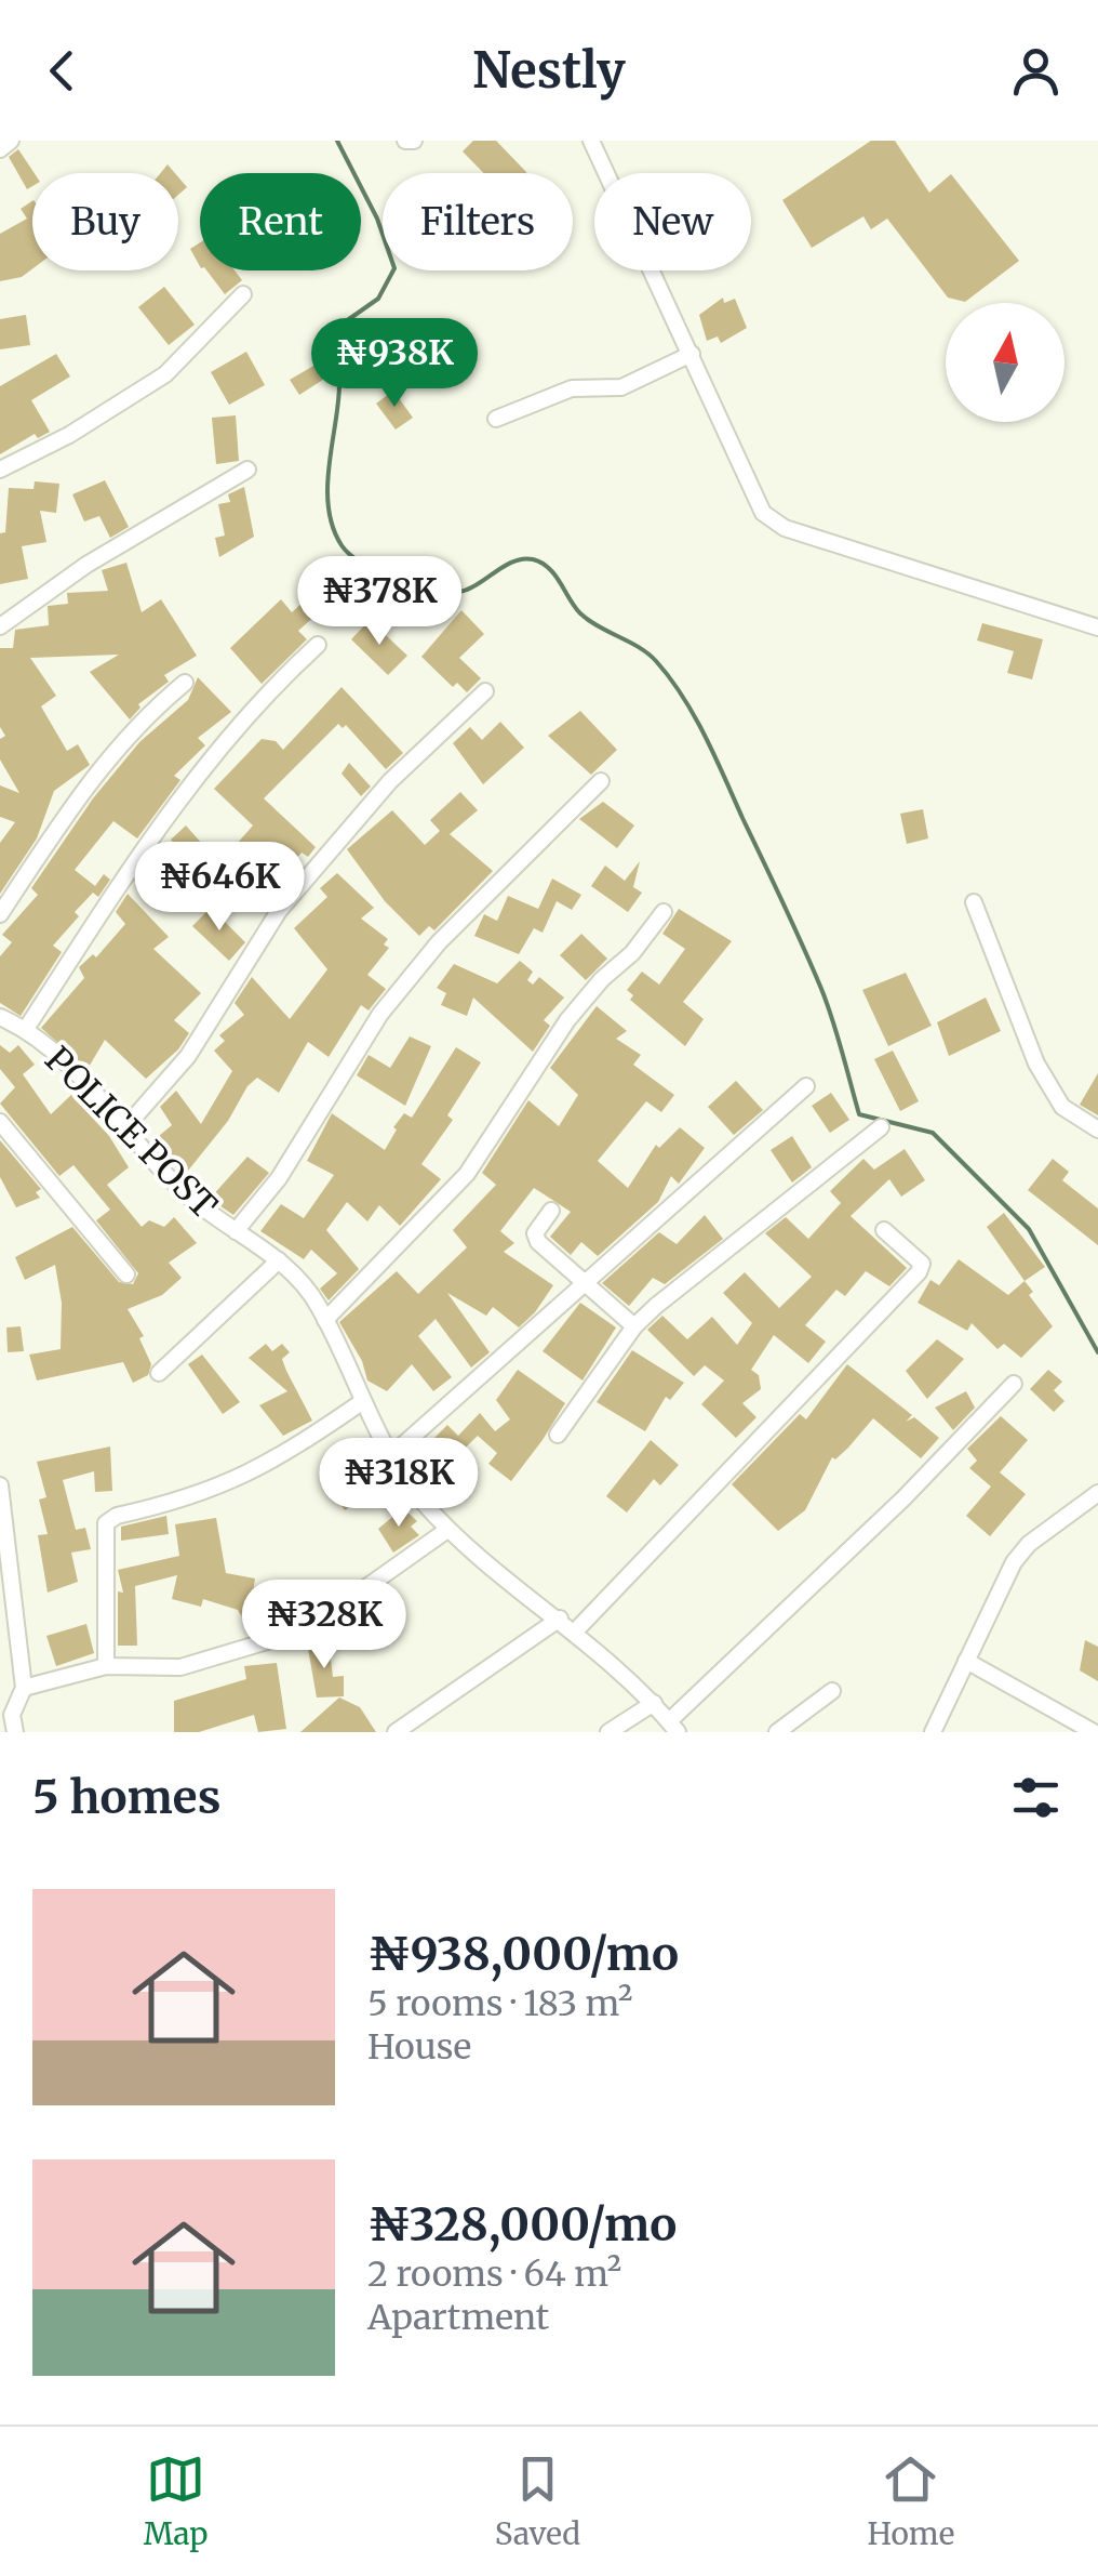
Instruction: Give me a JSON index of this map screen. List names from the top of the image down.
{
  "streets": {
    "street": ["POLICE POST"]
  },
  "north": "top",
  "page": {
    "header": "Nestly",
    "chip": [
      "Buy",
      "Rent",
      "Filters",
      "New"
    ],
    "price": [
      "₦938K",
      "₦378K",
      "₦646K",
      "₦318K",
      "₦328K"
    ],
    "heading": "5 homes",
    "list": [
      {
        "name": "₦938,000/mo",
        "note": "5 rooms · 183 m² · House"
      },
      {
        "name": "₦328,000/mo",
        "note": "2 rooms · 64 m² · Apartment"
      }
    ],
    "tabs": ["Map", "Saved", "Home"]
  }
}
